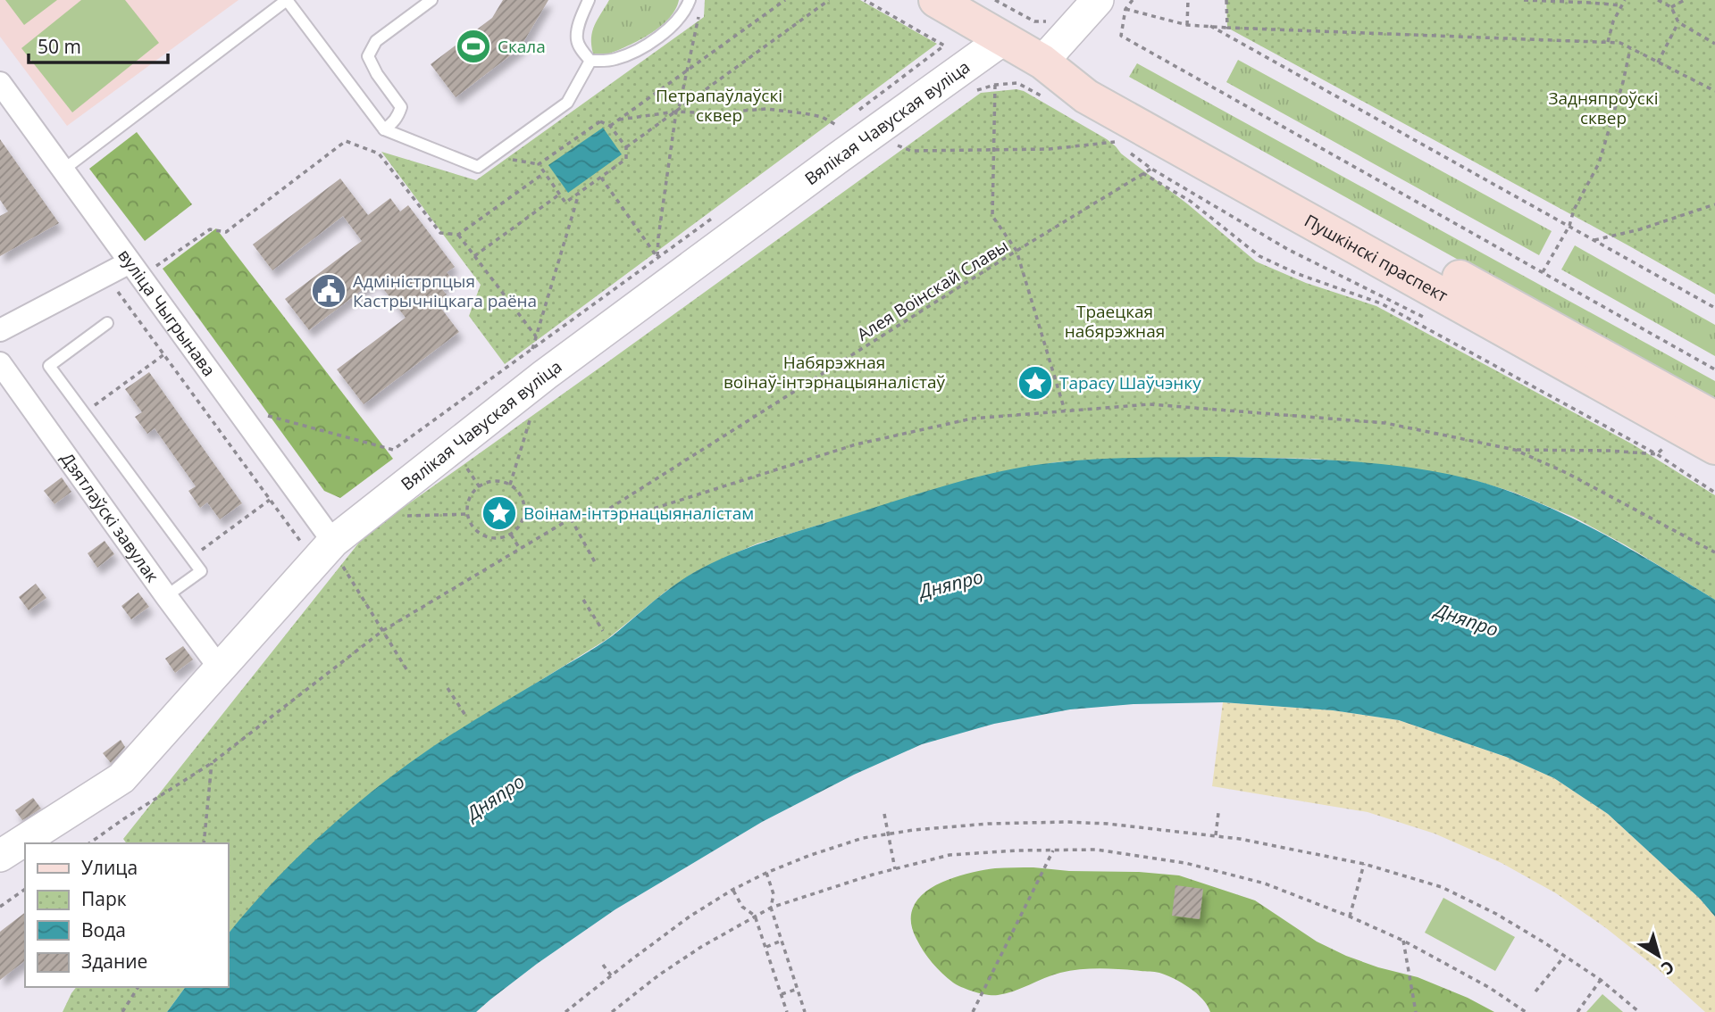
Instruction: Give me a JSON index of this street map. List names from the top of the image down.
{
  "streets": {
    "main road": ["Вялікая Чавуская вуліца", "Пушкінскі праспект"],
    "street": ["вуліца Чыгрынава", "Дзятлаўскі завулак"],
    "path": ["Алея Воінскай Славы"]
  },
  "crossings": [
    ["Вялікая Чавуская вуліца", "Пушкінскі праспект"],
    ["Вялікая Чавуская вуліца", "вуліца Чыгрынава"],
    ["Вялікая Чавуская вуліца", "Дзятлаўскі завулак"]
  ],
  "water": ["Дняпро"],
  "parks": [
    "Петрапаўлаўскі сквер",
    "Задняпроўскі сквер",
    "Траецкая набярэжная",
    "Набярэжная воінаў-інтэрнацыяналістаў"
  ],
  "places": {
    "sports": ["Скала"],
    "public building": ["Адміністрпцыя Кастрычніцкага раёна"],
    "place": ["Тарасу Шаўчэнку", "Воінам-інтэрнацыяналістам"]
  },
  "legend": [
    "Улица",
    "Парк",
    "Вода",
    "Здание"
  ],
  "scale_bar": "50 m",
  "north": "bottom right"
}
